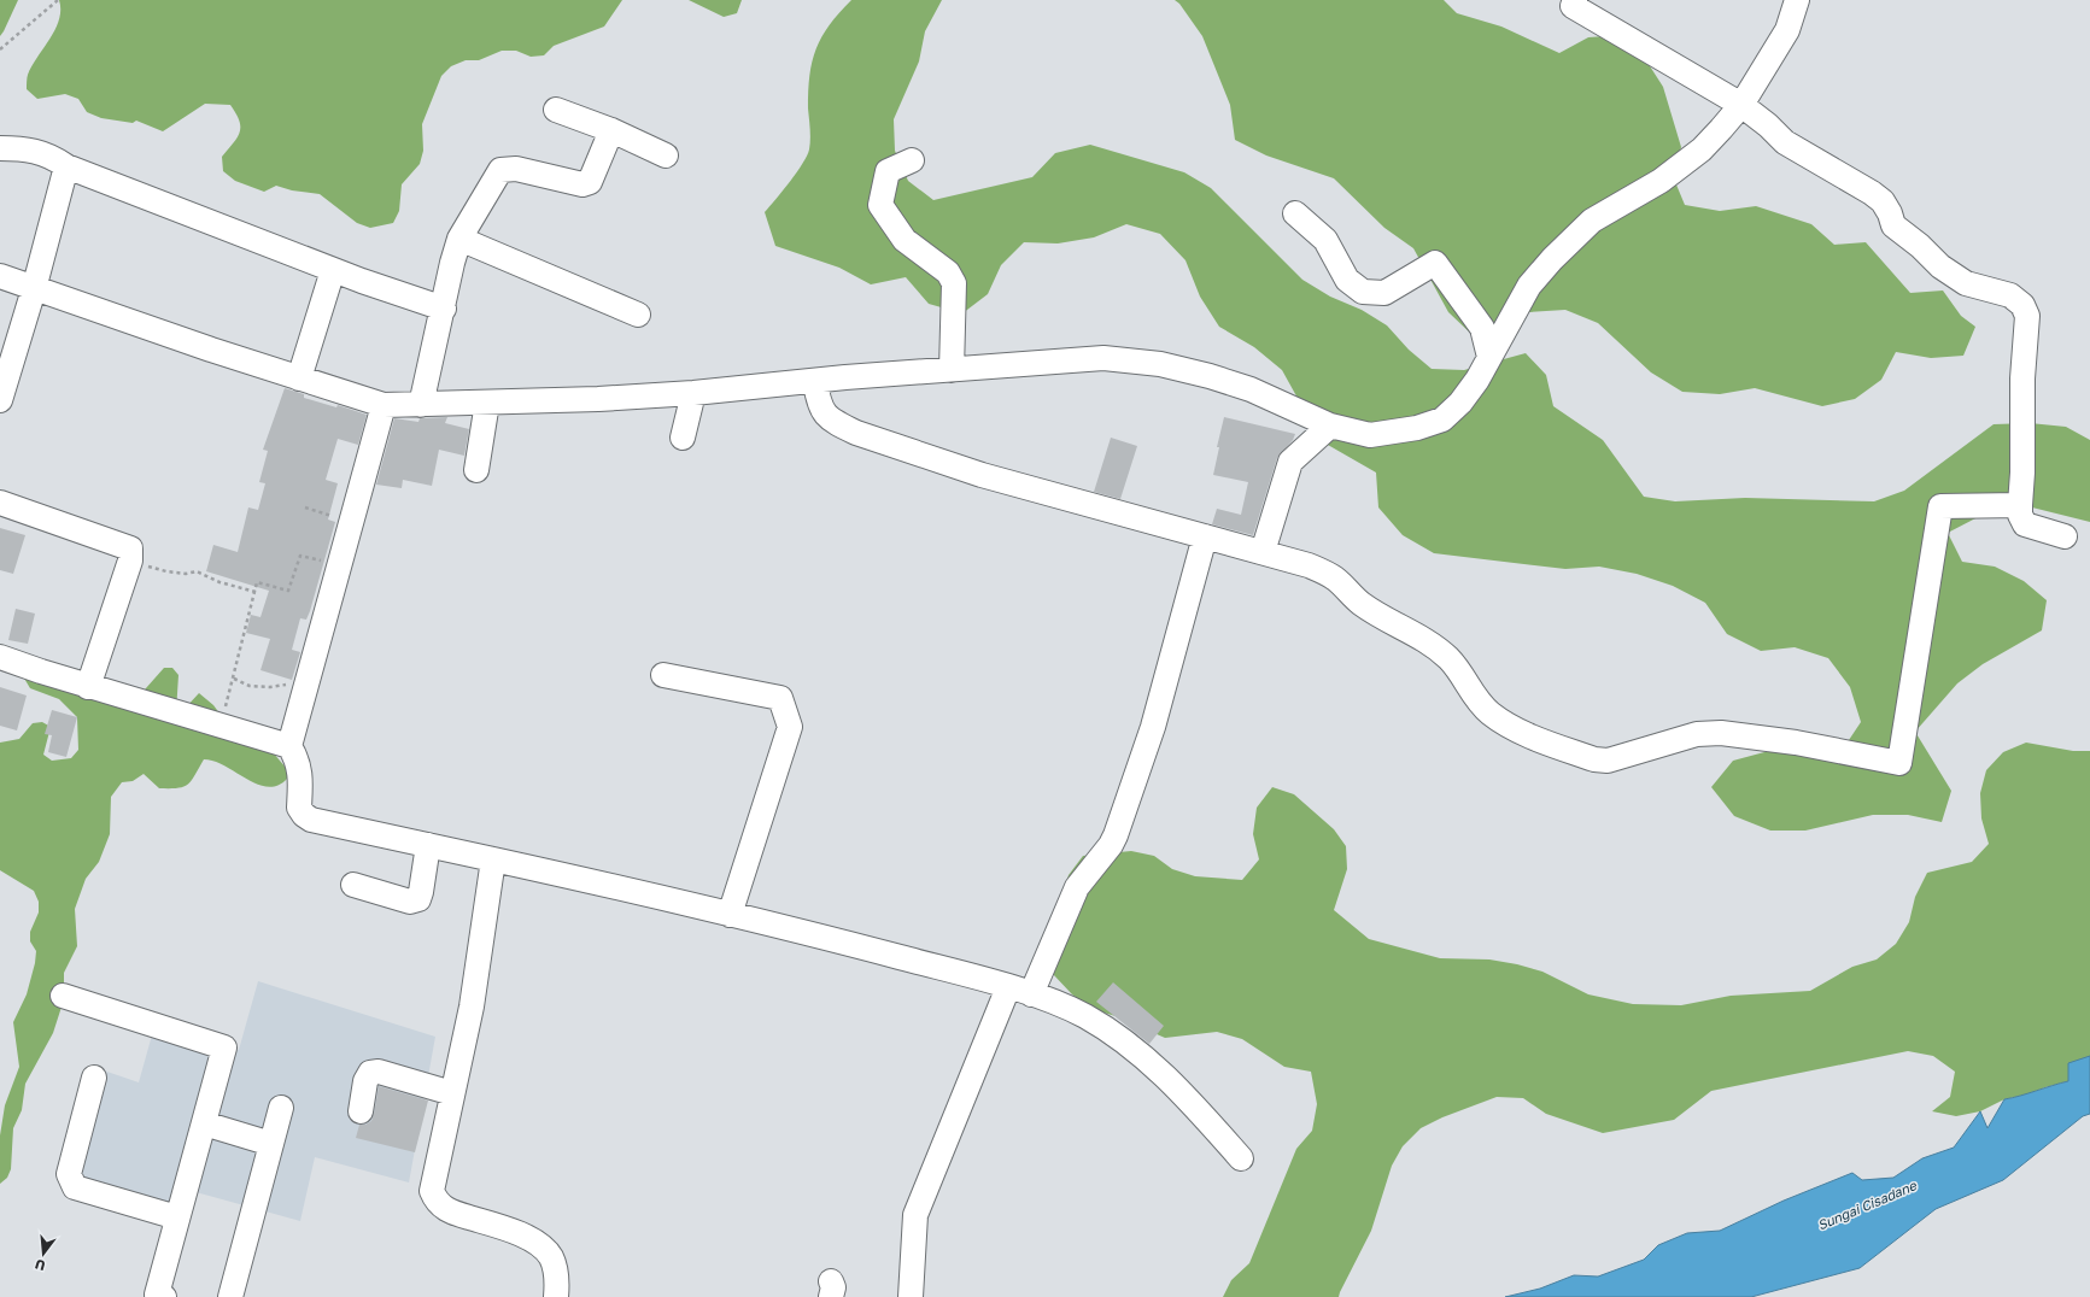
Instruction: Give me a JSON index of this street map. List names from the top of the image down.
{
  "water": ["Sungai Cisadane"],
  "north": "bottom"
}
